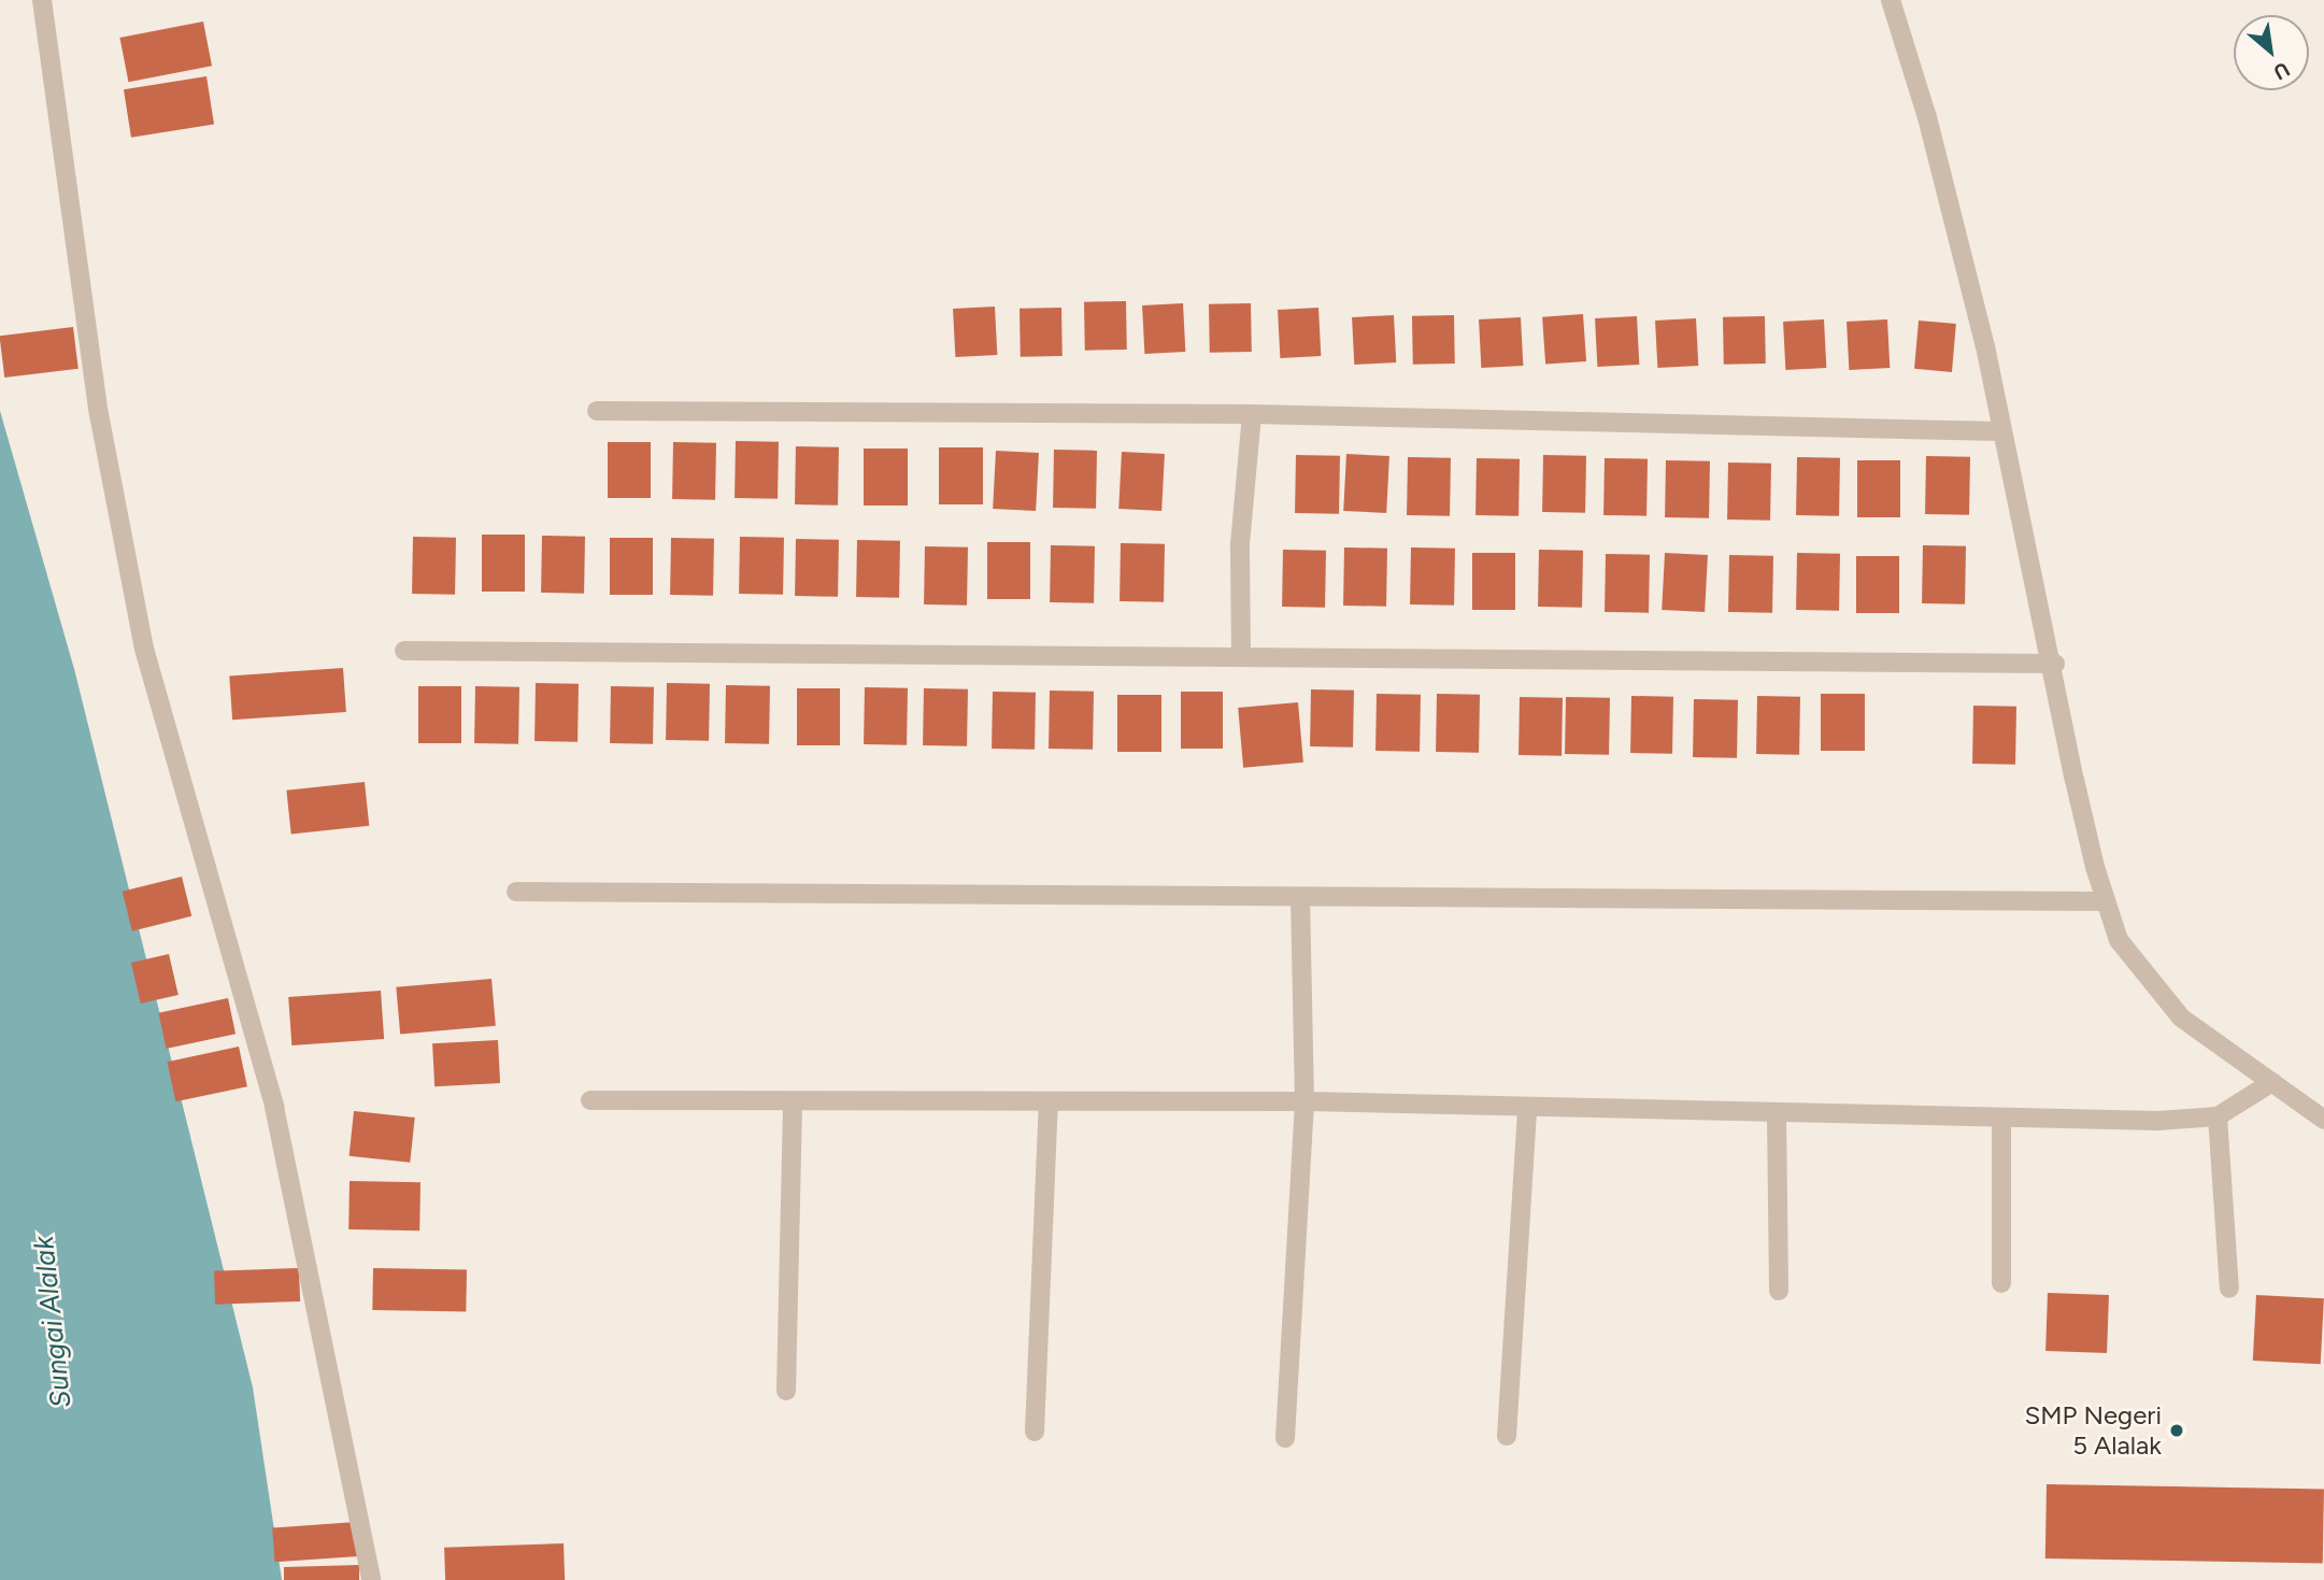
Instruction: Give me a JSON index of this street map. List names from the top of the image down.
{
  "water": ["Sungai Alalak"],
  "places": ["SMP Negeri 5 Alalak"],
  "north": "bottom right"
}
